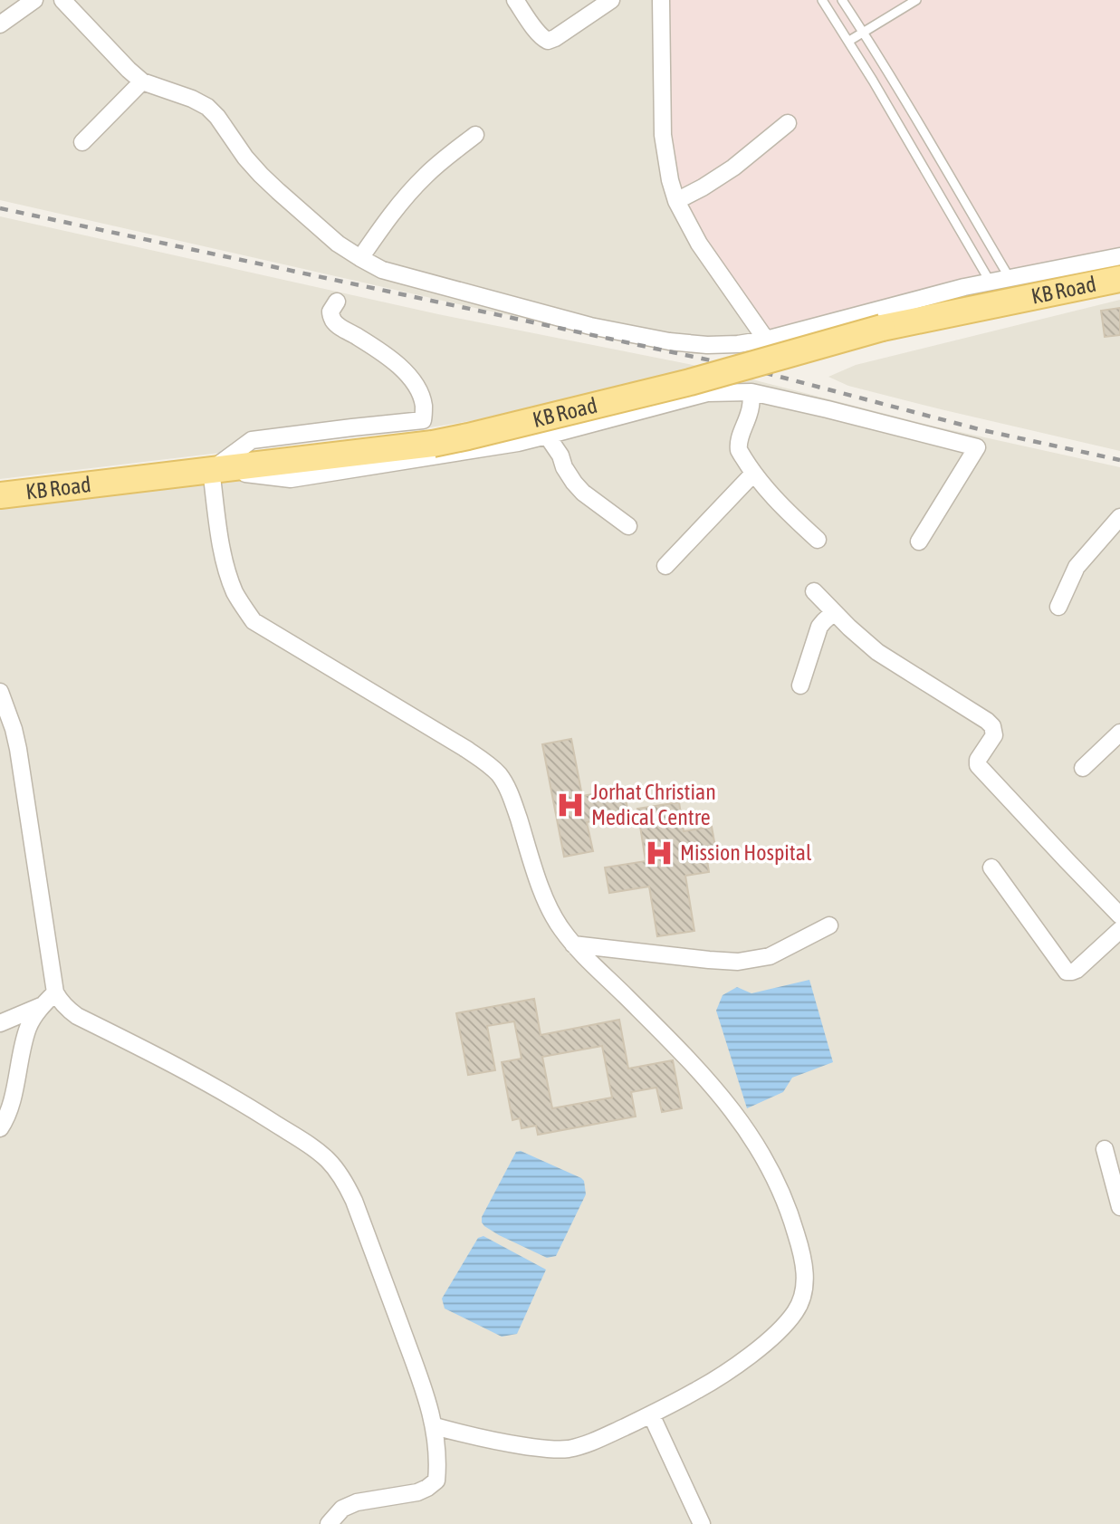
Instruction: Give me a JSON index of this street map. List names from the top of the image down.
{
  "streets": {
    "main road": ["KB Road"]
  },
  "places": {
    "hospital": ["Jorhat Christian Medical Centre", "Mission Hospital"]
  }
}
